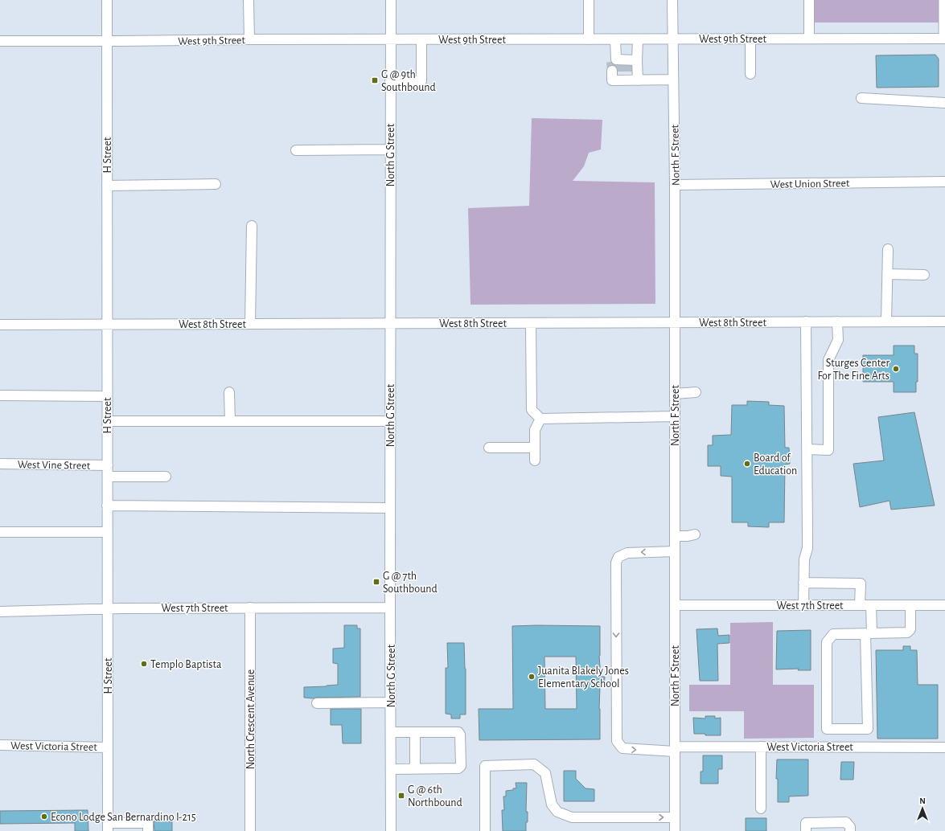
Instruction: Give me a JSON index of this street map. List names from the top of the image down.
{
  "streets": {
    "street": [
      "West 9th Street",
      "H Street",
      "North G Street",
      "North F Street",
      "West Union Street",
      "West 8th Street",
      "West Vine Street",
      "West 7th Street",
      "North Crescent Avenue",
      "West Victoria Street"
    ]
  },
  "crossings": [
    ["West 9th Street", "H Street"],
    ["West 9th Street", "North G Street"],
    ["West 9th Street", "North F Street"],
    ["H Street", "West 8th Street"],
    ["H Street", "West Vine Street"],
    ["H Street", "West 7th Street"],
    ["H Street", "West Victoria Street"],
    ["North G Street", "West 8th Street"],
    ["North G Street", "West 7th Street"],
    ["North F Street", "West Union Street"],
    ["North F Street", "West 8th Street"],
    ["North F Street", "West 7th Street"],
    ["North F Street", "West Victoria Street"],
    ["West 7th Street", "North Crescent Avenue"]
  ],
  "places": {
    "transit": ["G @ 9th Southbound", "G @ 7th Southbound", "G @ 6th Northbound"],
    "other": [
      "Sturges Center For The Fine Arts",
      "Board of Education",
      "Templo Baptista",
      "Juanita Blakely Jones Elementary School",
      "Econo Lodge San Bernardino I-215"
    ]
  },
  "north": "top"
}
